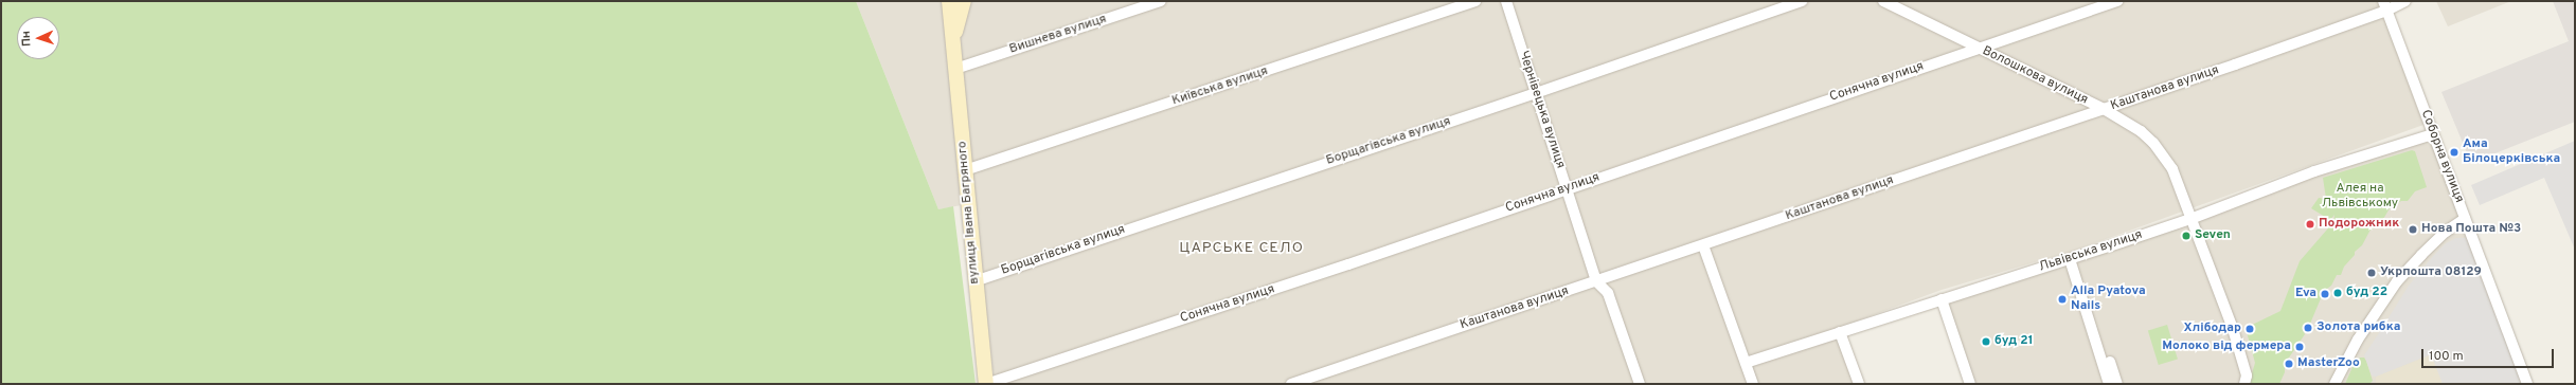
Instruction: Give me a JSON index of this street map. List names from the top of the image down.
{
  "streets": {
    "main road": ["вулиця Івана Багряного"],
    "street": [
      "Вишнева вулиця",
      "Волошкова вулиця",
      "Сонячна вулиця",
      "Київська вулиця",
      "Каштанова вулиця",
      "Чернівецька вулиця",
      "Борщагівська вулиця",
      "Соборна вулиця",
      "Львівська вулиця"
    ]
  },
  "crossings": [
    ["Вишнева вулиця", "вулиця Івана Багряного"],
    ["Волошкова вулиця", "Сонячна вулиця"],
    ["Волошкова вулиця", "Каштанова вулиця"],
    ["Волошкова вулиця", "Львівська вулиця"],
    ["Сонячна вулиця", "Чернівецька вулиця"],
    ["Сонячна вулиця", "вулиця Івана Багряного"],
    ["Київська вулиця", "вулиця Івана Багряного"],
    ["Каштанова вулиця", "Чернівецька вулиця"],
    ["Каштанова вулиця", "Соборна вулиця"],
    ["Чернівецька вулиця", "Борщагівська вулиця"],
    ["Борщагівська вулиця", "вулиця Івана Багряного"],
    ["Соборна вулиця", "Львівська вулиця"]
  ],
  "districts": ["ЦАРСЬКЕ СЕЛО"],
  "parks": ["Алея на Львівському"],
  "places": [
    "Ама Білоцерківська",
    "Подорожник",
    "Нова Пошта №3",
    "Seven",
    "Укрпошта 08129",
    "буд 22",
    "Eva",
    "Alla Pyatova Nails",
    "Золота рибка",
    "Хлібодар",
    "буд 21",
    "Молоко від фермера",
    "MasterZoo"
  ],
  "scale_bar": "100 m",
  "north": "left"
}
